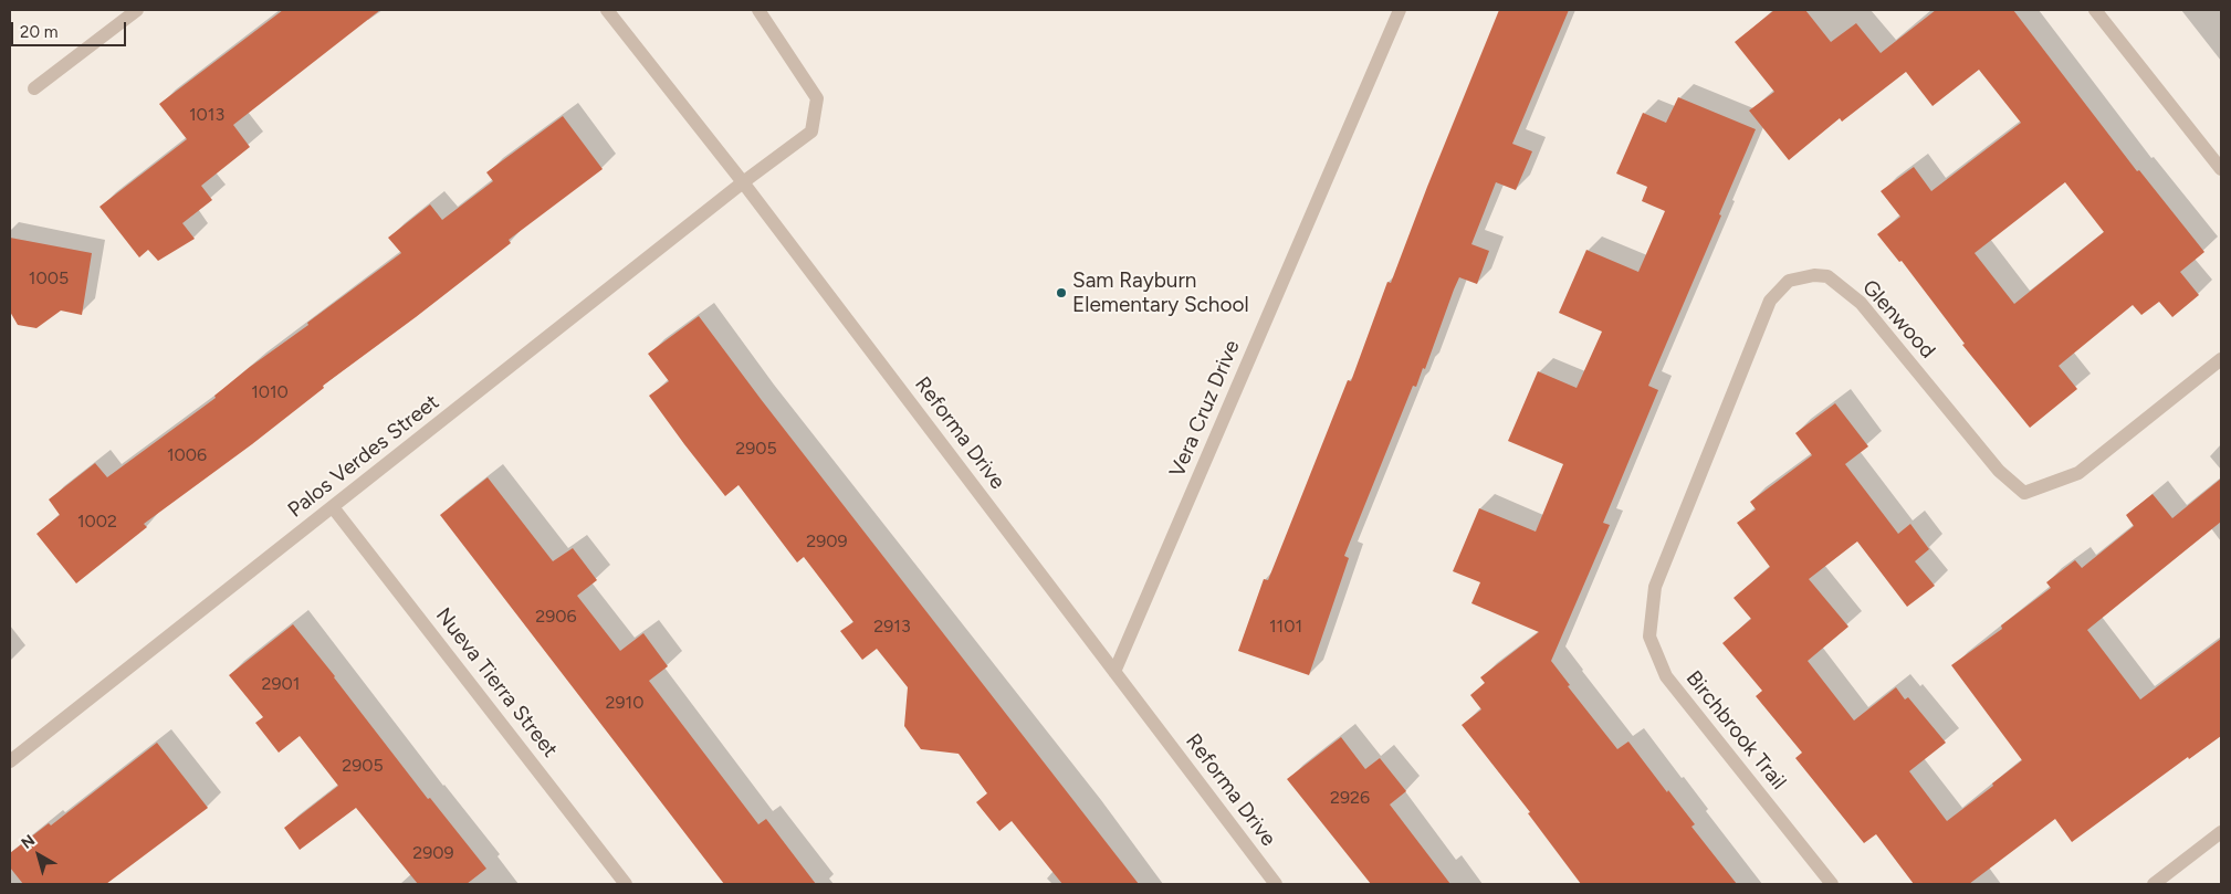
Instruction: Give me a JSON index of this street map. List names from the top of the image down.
{
  "streets": {
    "street": [
      "Glenwood",
      "Vera Cruz Drive",
      "Reforma Drive",
      "Palos Verdes Street",
      "Nueva Tierra Street",
      "Birchbrook Trail"
    ]
  },
  "crossings": [
    ["Glenwood", "Birchbrook Trail"],
    ["Vera Cruz Drive", "Reforma Drive"],
    ["Reforma Drive", "Palos Verdes Street"],
    ["Palos Verdes Street", "Nueva Tierra Street"]
  ],
  "places": ["Sam Rayburn Elementary School"],
  "house_numbers": [
    "1013",
    "1005",
    "1010",
    "2905",
    "1006",
    "1002",
    "2909",
    "2906",
    "2913",
    "1101",
    "2901",
    "2910",
    "2905",
    "2926",
    "2909"
  ],
  "scale_bar": "20 m",
  "north": "top left"
}
